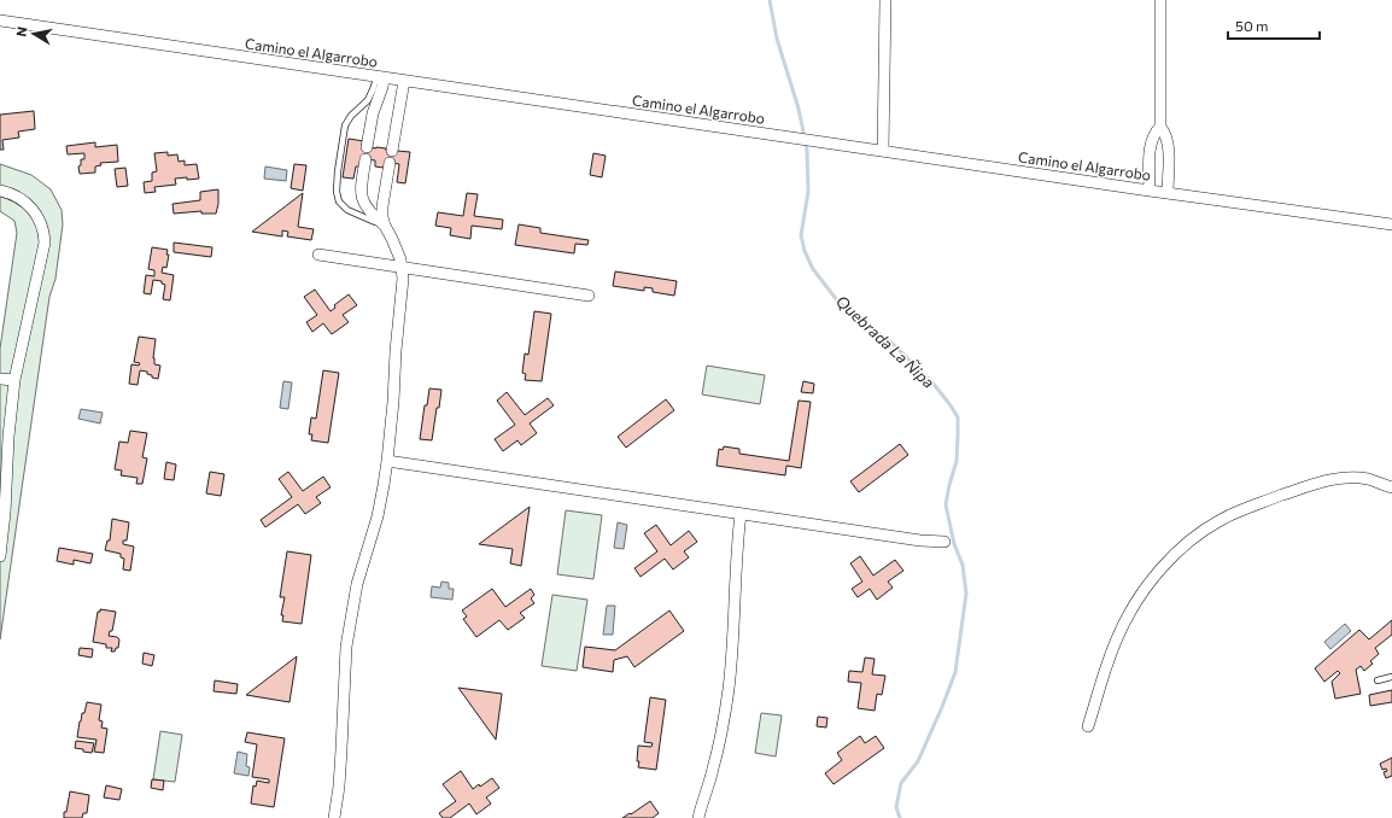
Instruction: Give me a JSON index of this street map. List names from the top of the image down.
{
  "streets": {
    "street": ["Camino el Algarrobo"]
  },
  "water": ["Quebrada La Ñipa"],
  "scale_bar": "50 m",
  "north": "left"
}
